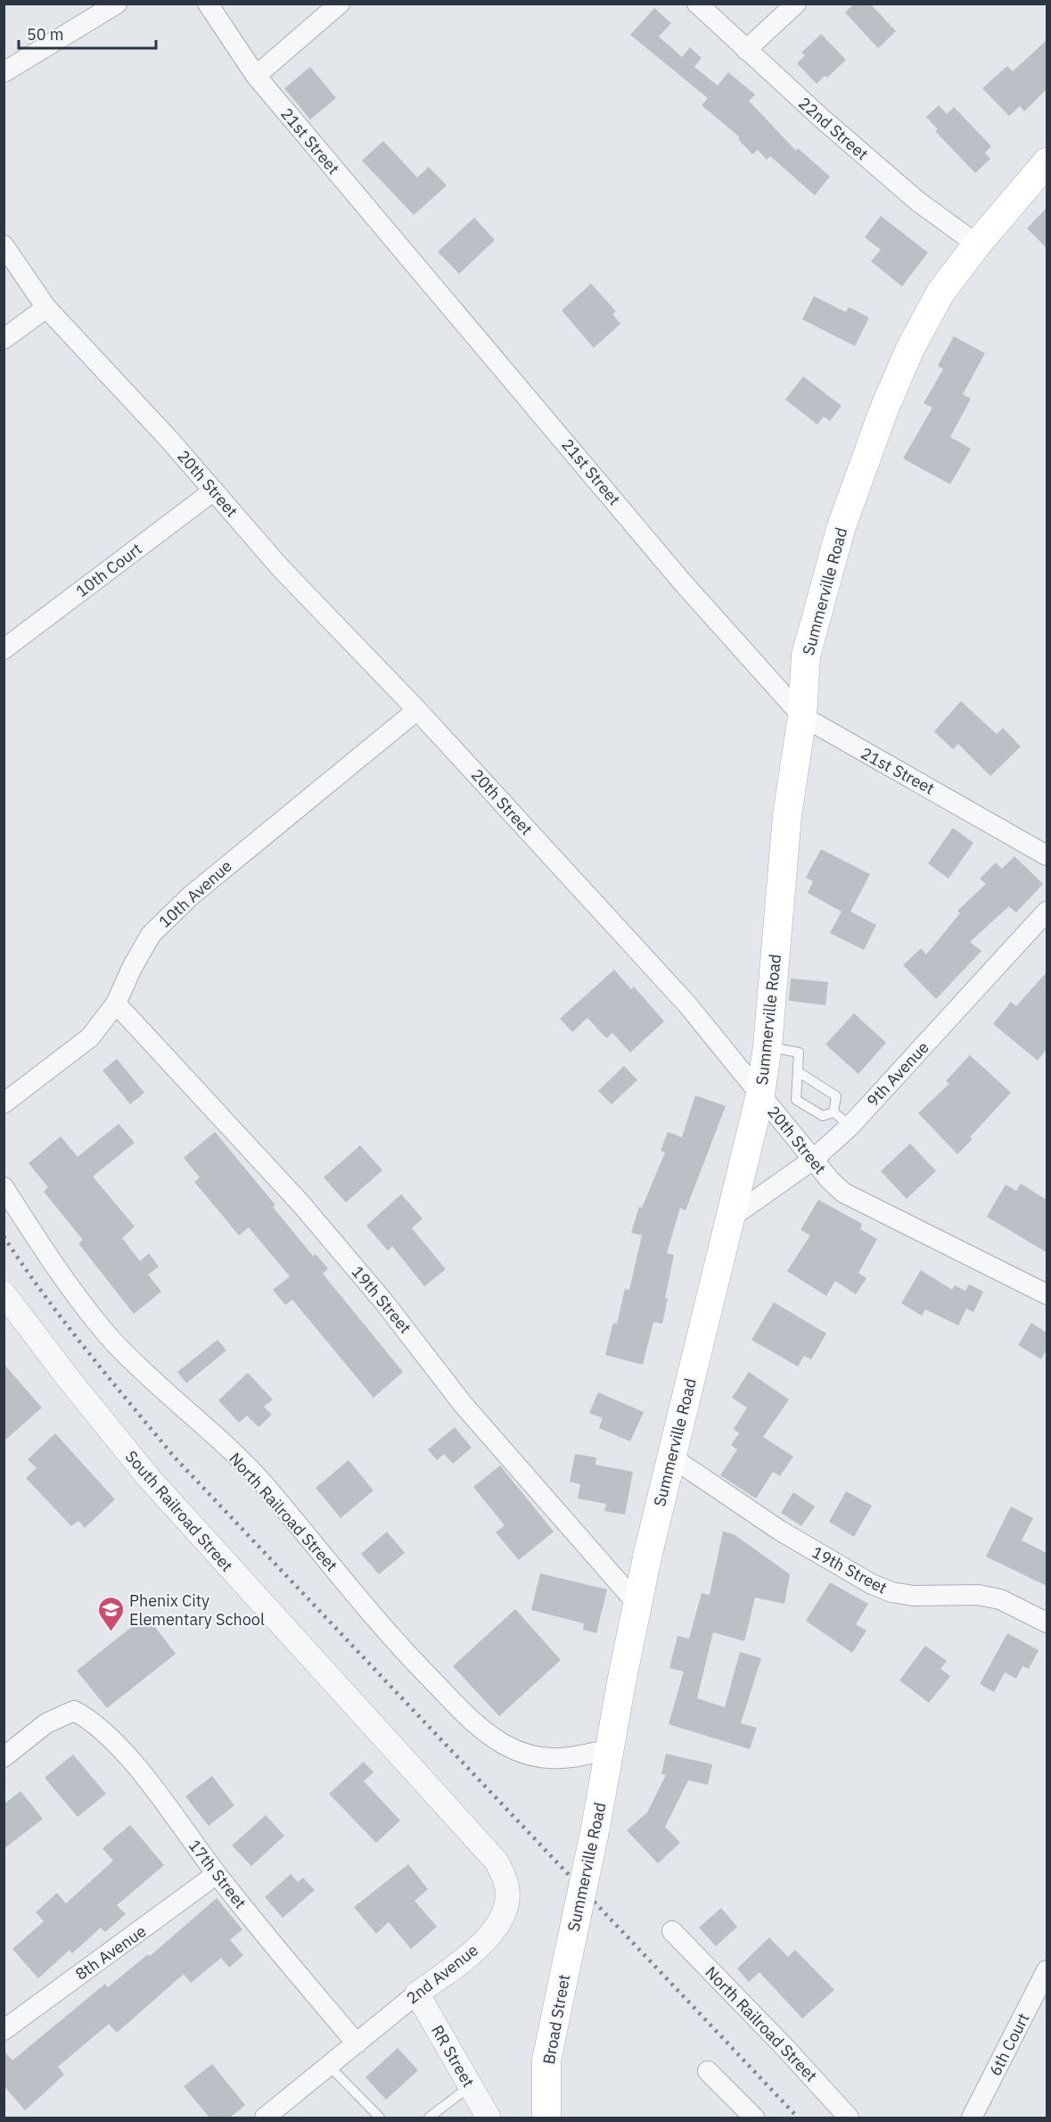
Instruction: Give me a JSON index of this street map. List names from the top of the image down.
{
  "streets": {
    "main road": ["Summerville Road", "Broad Street"],
    "street": [
      "22nd Street",
      "21st Street",
      "20th Street",
      "10th Court",
      "10th Avenue",
      "9th Avenue",
      "19th Street",
      "South Railroad Street",
      "North Railroad Street",
      "17th Street",
      "8th Avenue",
      "2nd Avenue",
      "6th Court",
      "RR Street"
    ]
  },
  "crossings": [
    ["22nd Street", "Summerville Road"],
    ["21st Street", "Summerville Road"],
    ["20th Street", "10th Court"],
    ["20th Street", "Summerville Road"],
    ["20th Street", "10th Avenue"],
    ["20th Street", "9th Avenue"],
    ["Summerville Road", "9th Avenue"],
    ["Summerville Road", "19th Street"],
    ["Summerville Road", "North Railroad Street"],
    ["Summerville Road", "Broad Street"],
    ["10th Avenue", "19th Street"],
    ["South Railroad Street", "2nd Avenue"],
    ["17th Street", "8th Avenue"],
    ["17th Street", "2nd Avenue"],
    ["2nd Avenue", "RR Street"]
  ],
  "places": {
    "school or university": ["Phenix City Elementary School"]
  },
  "scale_bar": "50 m"
}
